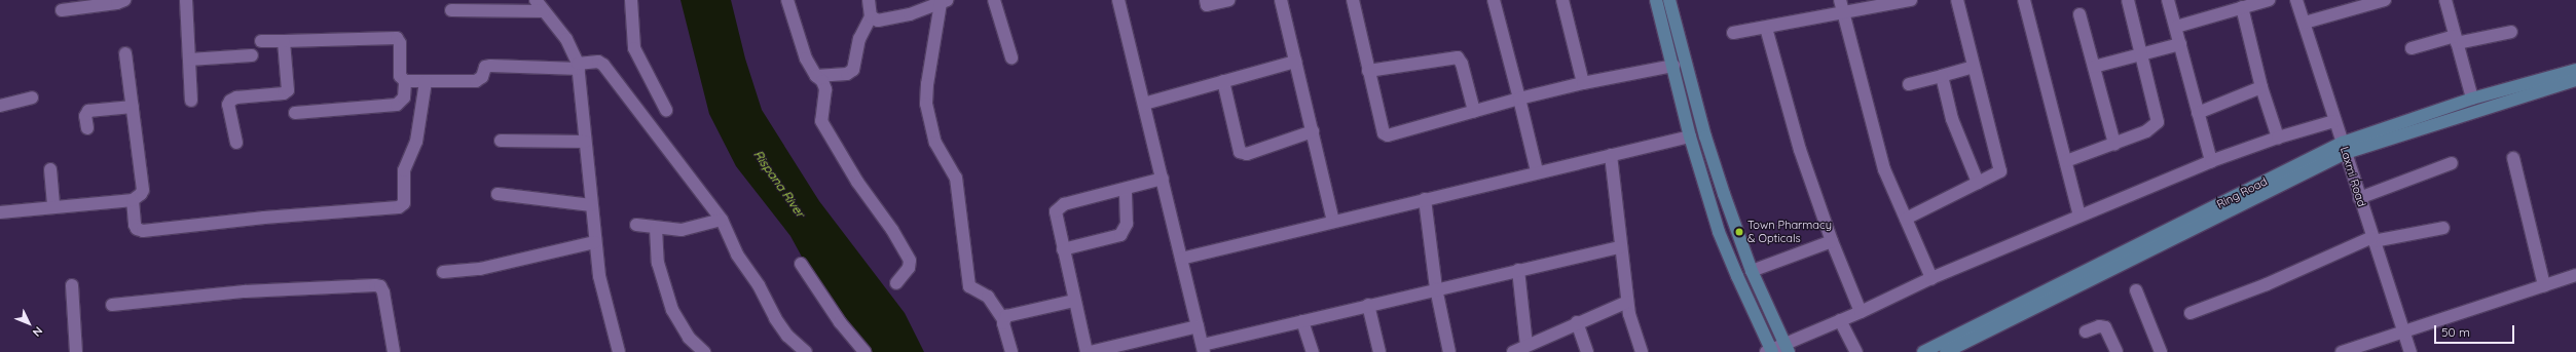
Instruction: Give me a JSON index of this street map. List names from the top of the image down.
{
  "streets": {
    "street": ["Laxmi Road", "Ring Road"]
  },
  "crossings": [
    ["Laxmi Road", "Ring Road"]
  ],
  "water": ["Rispana River"],
  "places": ["Town Pharmacy & Opticals"],
  "scale_bar": "50 m",
  "north": "bottom right"
}
